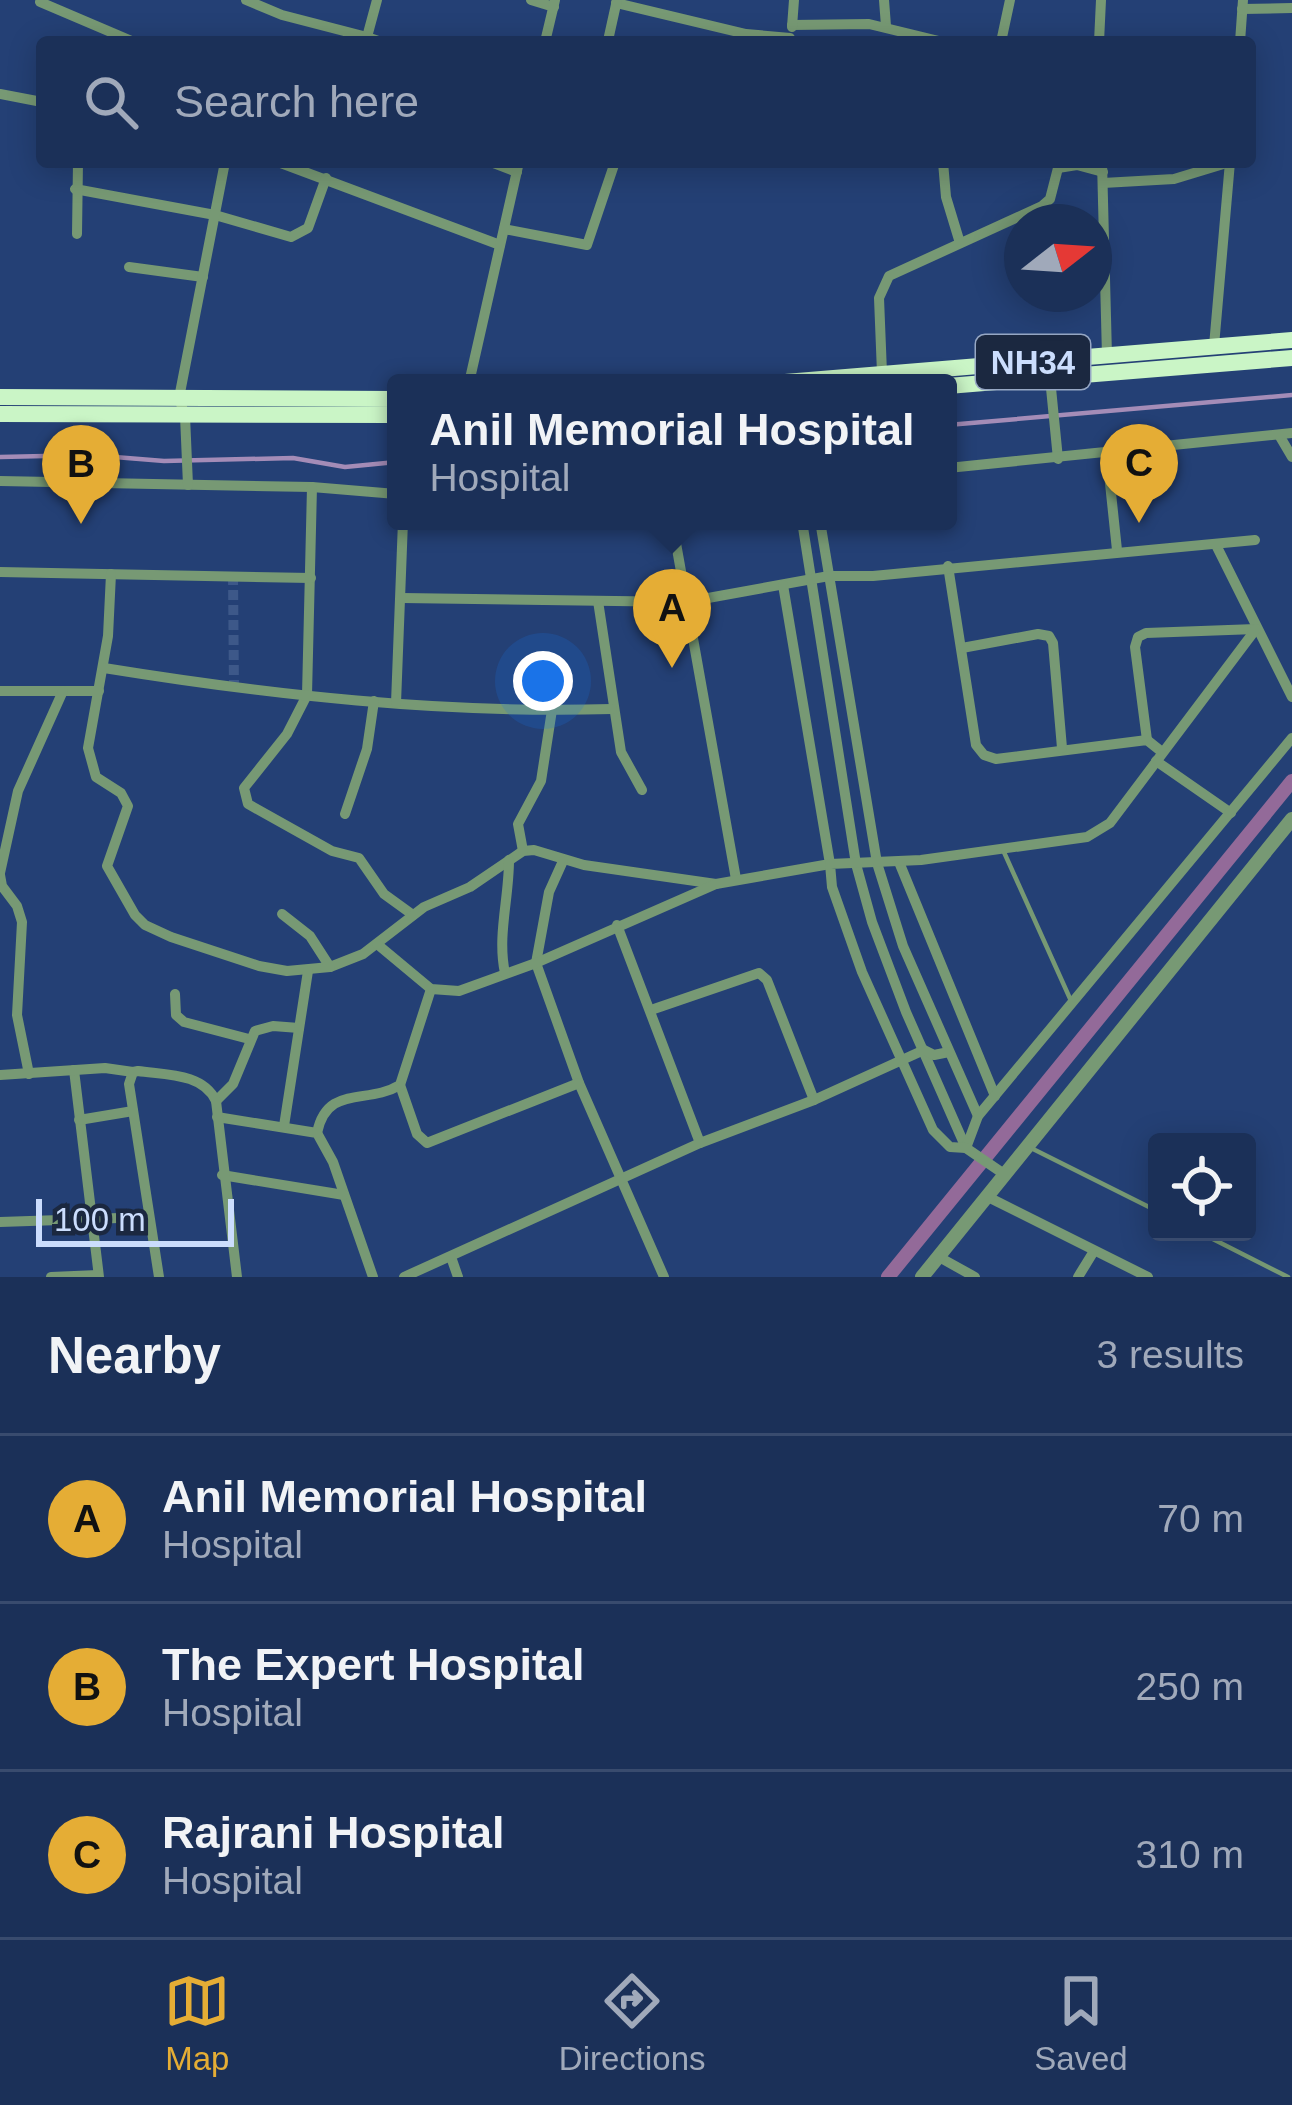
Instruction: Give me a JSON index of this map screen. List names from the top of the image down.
{
  "streets": {
    "highway": ["NH34"]
  },
  "scale_bar": "100 m",
  "north": "right",
  "page": {
    "search": "Search here",
    "popup": ["Anil Memorial Hospital", "Hospital"],
    "pins": ["C", "B", "A"],
    "scale": "100 m",
    "heading": ["Nearby", "3 results"],
    "list": [
      {
        "mark": "A",
        "name": "Anil Memorial Hospital",
        "note": "Hospital",
        "value": "70 m"
      },
      {
        "mark": "B",
        "name": "The Expert Hospital",
        "note": "Hospital",
        "value": "250 m"
      },
      {
        "mark": "C",
        "name": "Rajrani Hospital",
        "note": "Hospital",
        "value": "310 m"
      }
    ],
    "nav": ["Map", "Directions", "Saved"]
  }
}
